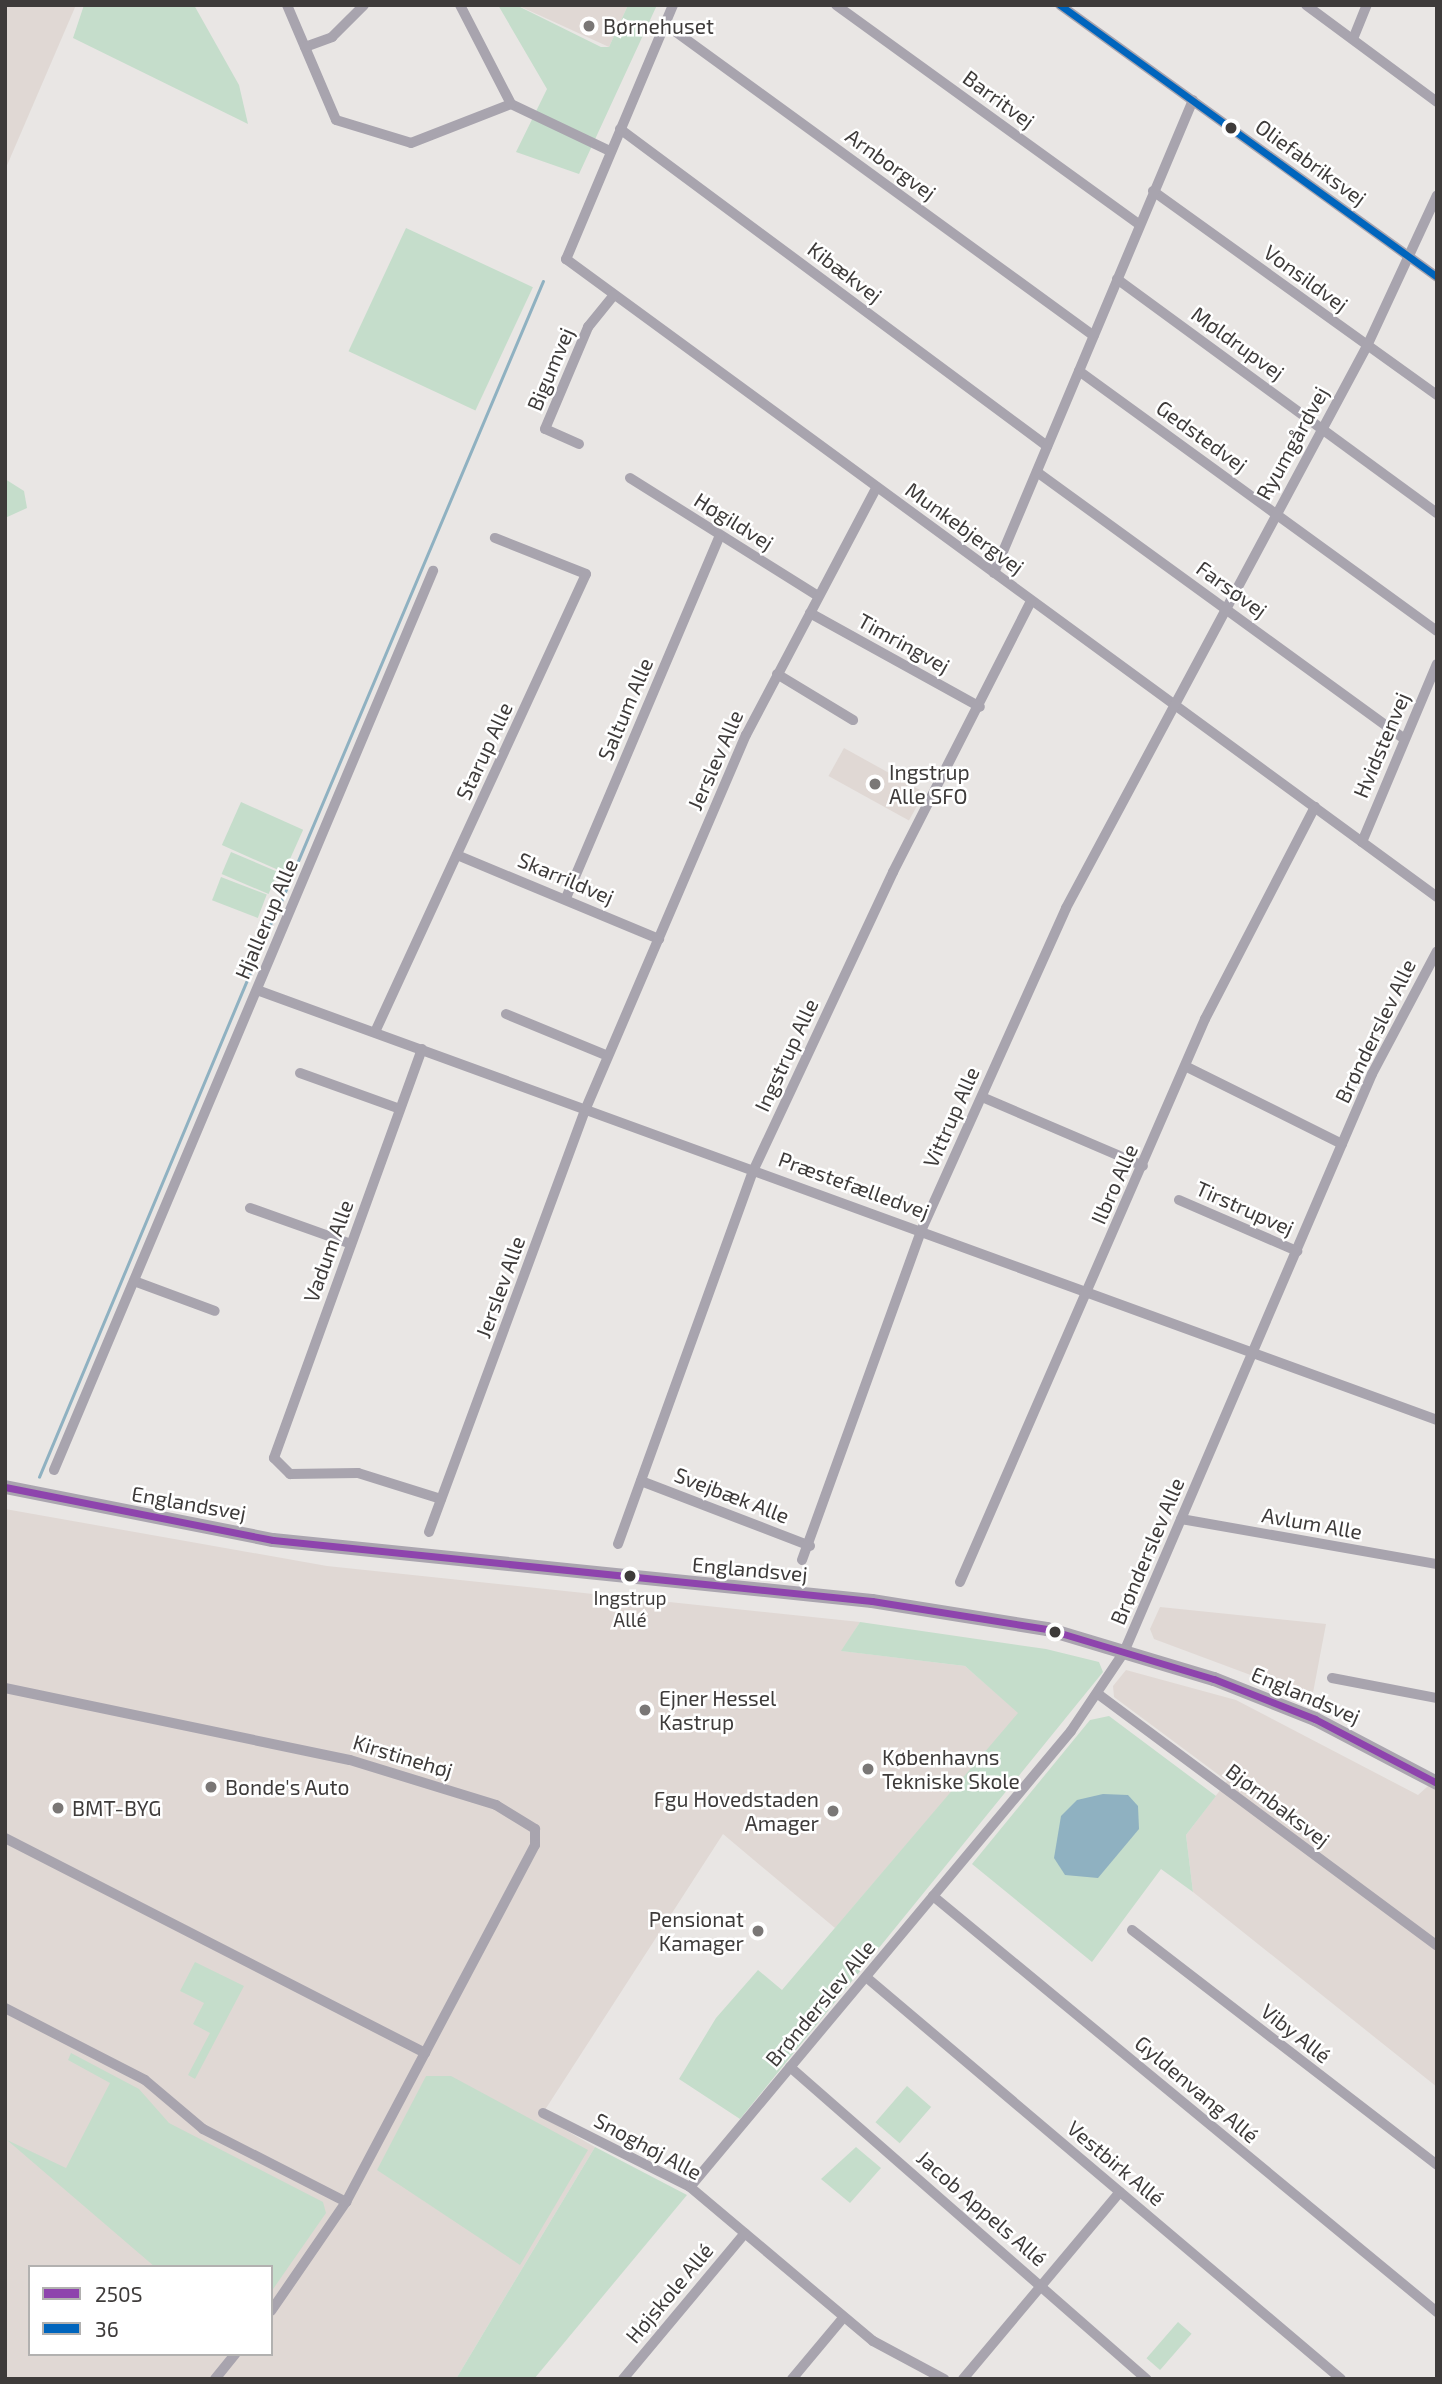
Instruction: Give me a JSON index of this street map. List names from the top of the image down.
{
  "streets": {
    "main road": ["Englandsvej"],
    "street": [
      "Barritvej",
      "Oliefabriksvej",
      "Arnborgvej",
      "Kibækvej",
      "Vonsildvej",
      "Møldrupvej",
      "Bigumvej",
      "Gedstedvej",
      "Ryumgårdvej",
      "Høgildvej",
      "Munkebjergvej",
      "Farsøvej",
      "Timringvej",
      "Saltum Alle",
      "Hvidstenvej",
      "Starup Alle",
      "Jerslev Alle",
      "Skarrildvej",
      "Hjallerup Alle",
      "Brønderslev Alle",
      "Ingstrup Alle",
      "Vittrup Alle",
      "Ilbro Alle",
      "Præstefælledvej",
      "Tirstrupvej",
      "Vadum Alle",
      "Svejbæk Alle",
      "Avlum Alle",
      "Kirstinehøj",
      "Bjørnbaksvej",
      "Viby Allé",
      "Gyldenvang Allé",
      "Snoghøj Alle",
      "Vestbirk Allé",
      "Jacob Appels Allé",
      "Højskole Allé"
    ]
  },
  "crossings": [
    ["Oliefabriksvej", "Ryumgårdvej"],
    ["Arnborgvej", "Munkebjergvej"],
    ["Kibækvej", "Munkebjergvej"],
    ["Vonsildvej", "Ryumgårdvej"],
    ["Møldrupvej", "Ryumgårdvej"],
    ["Bigumvej", "Munkebjergvej"],
    ["Gedstedvej", "Ryumgårdvej"],
    ["Ryumgårdvej", "Munkebjergvej"],
    ["Ryumgårdvej", "Farsøvej"],
    ["Ryumgårdvej", "Vittrup Alle"],
    ["Høgildvej", "Saltum Alle"],
    ["Høgildvej", "Jerslev Alle"],
    ["Munkebjergvej", "Hvidstenvej"],
    ["Munkebjergvej", "Jerslev Alle"],
    ["Munkebjergvej", "Ingstrup Alle"],
    ["Munkebjergvej", "Vittrup Alle"],
    ["Munkebjergvej", "Ilbro Alle"],
    ["Farsøvej", "Hvidstenvej"],
    ["Timringvej", "Jerslev Alle"],
    ["Timringvej", "Ingstrup Alle"],
    ["Saltum Alle", "Skarrildvej"],
    ["Starup Alle", "Skarrildvej"],
    ["Starup Alle", "Præstefælledvej"],
    ["Jerslev Alle", "Skarrildvej"],
    ["Jerslev Alle", "Præstefælledvej"],
    ["Jerslev Alle", "Vadum Alle"],
    ["Hjallerup Alle", "Præstefælledvej"],
    ["Brønderslev Alle", "Præstefælledvej"],
    ["Brønderslev Alle", "Tirstrupvej"],
    ["Brønderslev Alle", "Englandsvej"],
    ["Brønderslev Alle", "Avlum Alle"],
    ["Brønderslev Alle", "Bjørnbaksvej"],
    ["Brønderslev Alle", "Gyldenvang Allé"],
    ["Brønderslev Alle", "Snoghøj Alle"],
    ["Brønderslev Alle", "Vestbirk Allé"],
    ["Brønderslev Alle", "Jacob Appels Allé"],
    ["Ingstrup Alle", "Præstefælledvej"],
    ["Ingstrup Alle", "Svejbæk Alle"],
    ["Vittrup Alle", "Præstefælledvej"],
    ["Vittrup Alle", "Svejbæk Alle"],
    ["Ilbro Alle", "Præstefælledvej"],
    ["Præstefælledvej", "Vadum Alle"],
    ["Snoghøj Alle", "Højskole Allé"]
  ],
  "places": [
    "Børnehuset",
    "Ingstrup Alle SFO",
    "Ingstrup Allé",
    "Ejner Hessel Kastrup",
    "Københavns Tekniske Skole",
    "Bonde's Auto",
    "BMT-BYG",
    "Fgu Hovedstaden Amager",
    "Pensionat Kamager"
  ],
  "lines": ["transit line 36", "transit line 250S"],
  "legend": ["250S", "36"]
}
